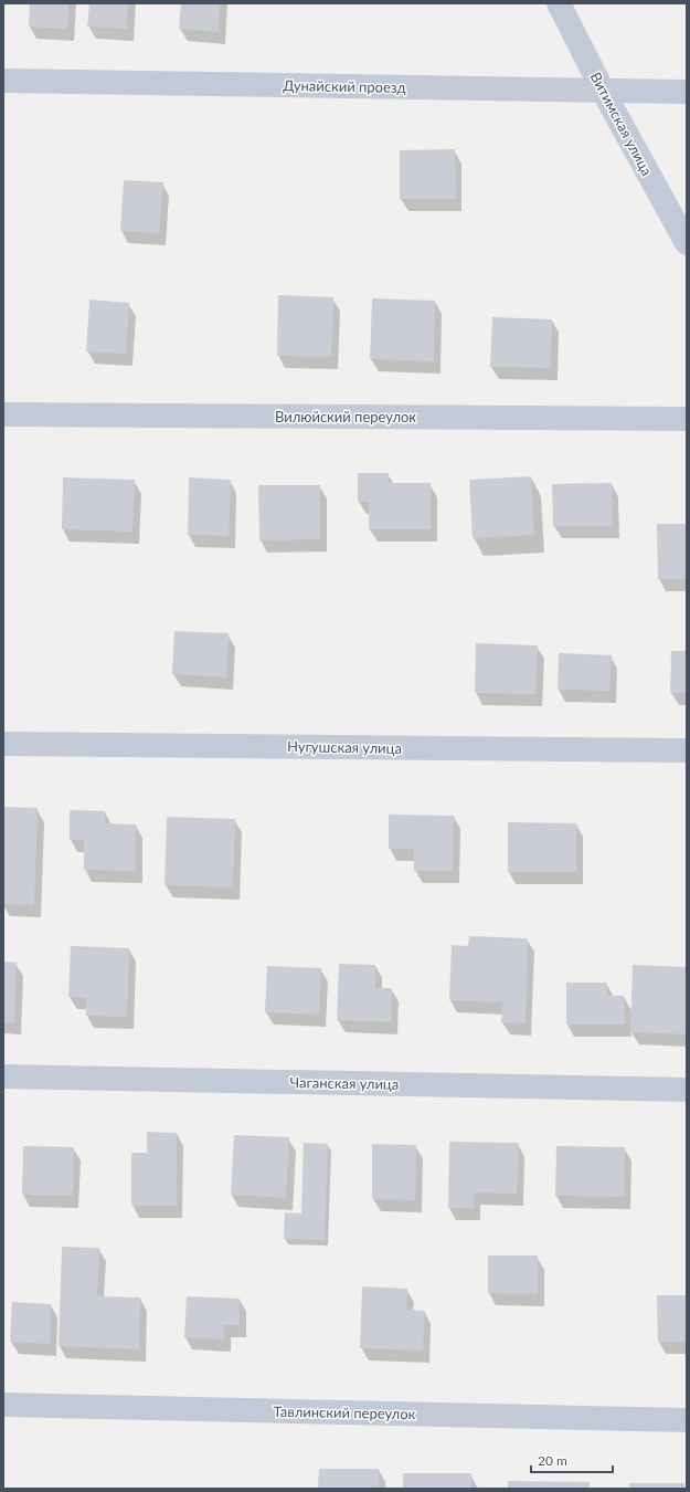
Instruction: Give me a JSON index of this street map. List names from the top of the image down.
{
  "streets": {
    "street": [
      "Дунайский проезд",
      "Витимская улица",
      "Вилюйский переулок",
      "Нугушская улица",
      "Чаганская улица",
      "Тавлинский переулок"
    ]
  },
  "crossings": [
    ["Дунайский проезд", "Витимская улица"]
  ],
  "scale_bar": "20 m"
}
